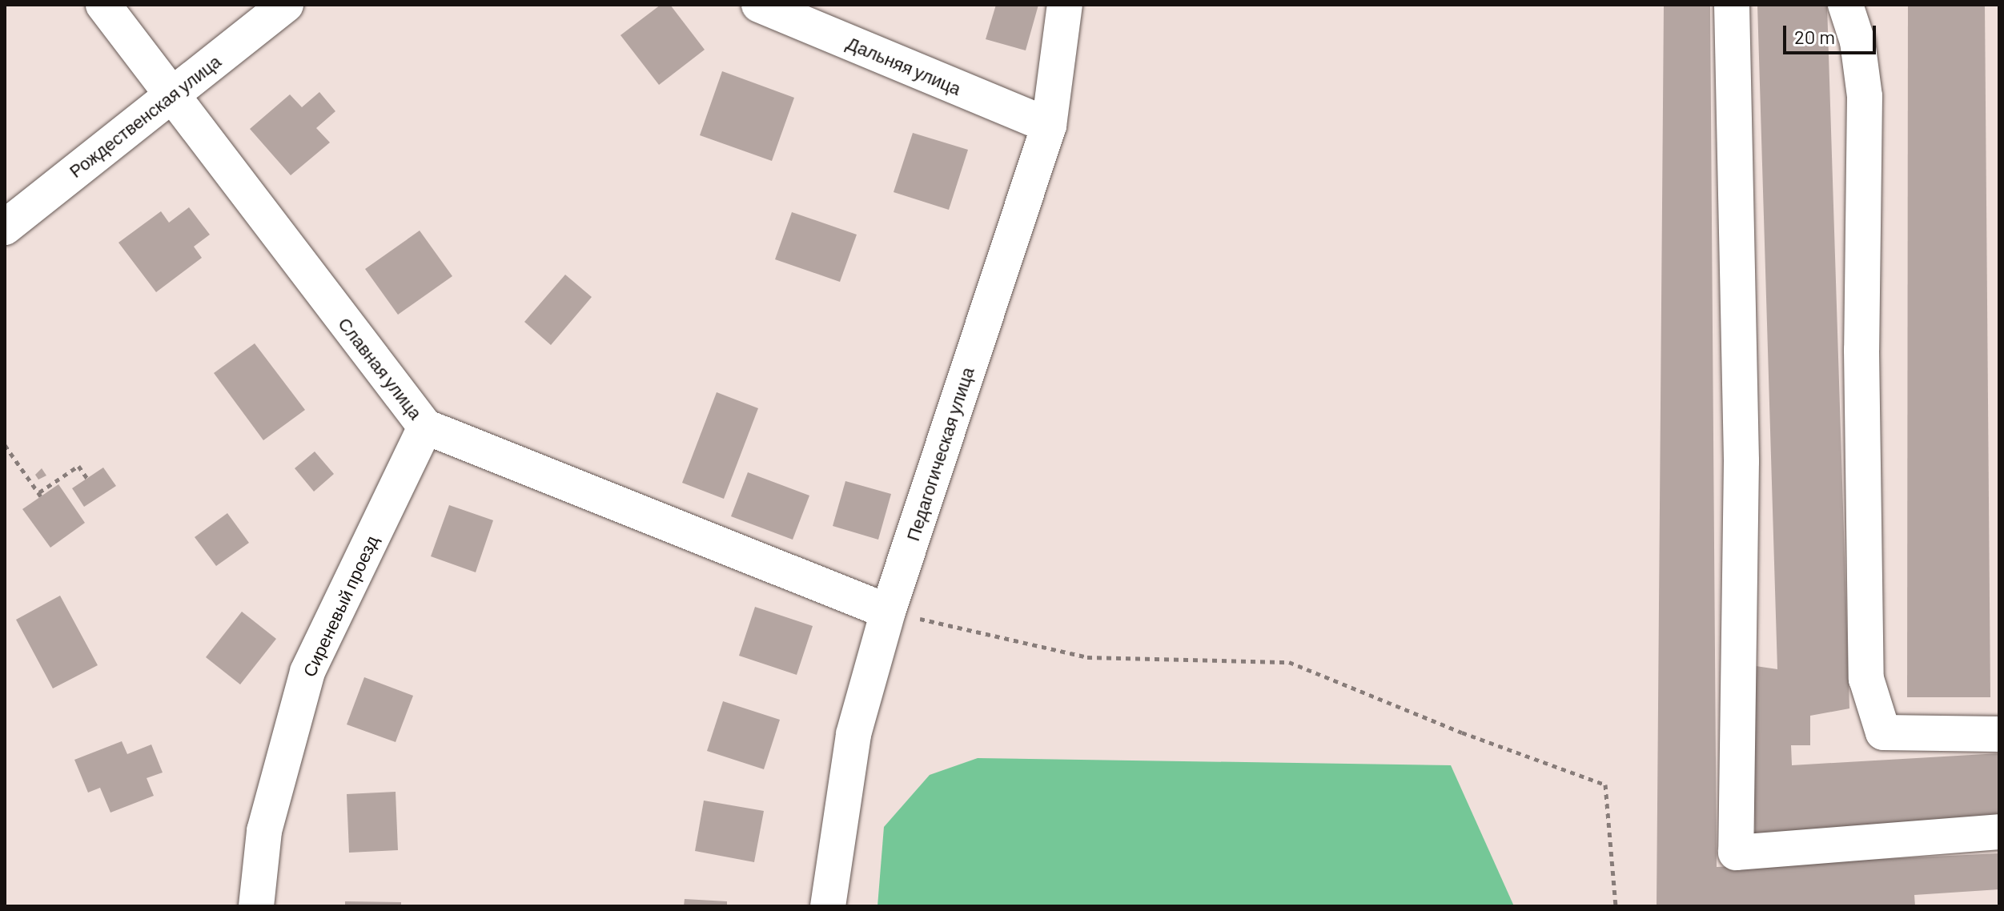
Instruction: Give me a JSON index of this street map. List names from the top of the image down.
{
  "streets": {
    "street": [
      "Дальняя улица",
      "Рождественская улица",
      "Славная улица",
      "Педагогическая улица",
      "Сиреневый проезд"
    ]
  },
  "crossings": [
    ["Дальняя улица", "Педагогическая улица"],
    ["Рождественская улица", "Славная улица"],
    ["Славная улица", "Педагогическая улица"],
    ["Славная улица", "Сиреневый проезд"]
  ],
  "scale_bar": "20 m"
}
